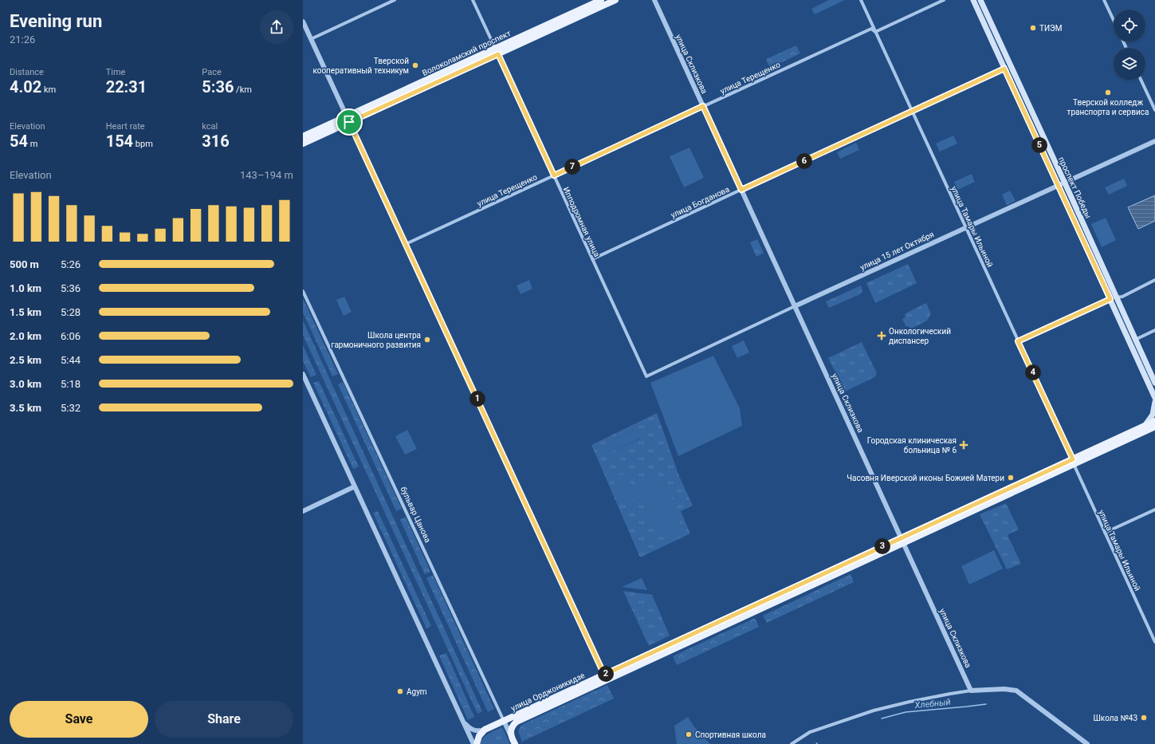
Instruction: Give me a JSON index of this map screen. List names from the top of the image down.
{
  "streets": {
    "main road": [
      "Волоколамский проспект",
      "проспект Победы",
      "бульвар Цанова",
      "улица Орджоникидзе"
    ],
    "street": [
      "улица Склизкова",
      "улица Терещенко",
      "улица Богданова",
      "Ипподромная улица",
      "улица Тамары Ильиной",
      "улица 15 лет Октября"
    ]
  },
  "crossings": [
    ["Волоколамский проспект", "Ипподромная улица"],
    ["улица Склизкова", "улица Терещенко"],
    ["улица Склизкова", "улица Богданова"],
    ["улица Склизкова", "улица 15 лет Октября"],
    ["улица Склизкова", "улица Орджоникидзе"],
    ["улица Терещенко", "Ипподромная улица"],
    ["улица Терещенко", "улица Тамары Ильиной"],
    ["проспект Победы", "улица Богданова"],
    ["проспект Победы", "улица 15 лет Октября"],
    ["улица Богданова", "Ипподромная улица"],
    ["улица Богданова", "улица Тамары Ильиной"],
    ["Ипподромная улица", "улица 15 лет Октября"],
    ["улица Тамары Ильиной", "улица 15 лет Октября"],
    ["улица Тамары Ильиной", "улица Орджоникидзе"],
    ["бульвар Цанова", "улица Орджоникидзе"]
  ],
  "water": ["Хлебный"],
  "places": {
    "other": [
      "ТИЭМ",
      "Тверской кооперативный техникум",
      "Тверской колледж транспорта и сервиса",
      "Школа центра гармоничного развития",
      "Часовня Иверской иконы Божией Матери",
      "Agym",
      "Школа №43",
      "Спортивная школа"
    ],
    "health": ["Онкологический диспансер", "Городская клиническая больница № 6"]
  },
  "page": {
    "heading": ["Evening run", "21:26"],
    "stats": [
      ["Distance", "4.02 km"],
      ["Time", "22:31"],
      ["Pace", "5:36 /km"],
      ["Elevation", "54 m"],
      ["Heart rate", "154 bpm"],
      ["kcal", "316"]
    ],
    "pins": [
      "5",
      "6",
      "7",
      "4",
      "1",
      "3",
      "2"
    ],
    "chart": ["Elevation", "143–194 m"],
    "list": [
      {
        "name": "500 m",
        "note": "5:26"
      },
      {
        "name": "1.0 km",
        "note": "5:36"
      },
      {
        "name": "1.5 km",
        "note": "5:28"
      },
      {
        "name": "2.0 km",
        "note": "6:06"
      },
      {
        "name": "2.5 km",
        "note": "5:44"
      },
      {
        "name": "3.0 km",
        "note": "5:18"
      },
      {
        "name": "3.5 km",
        "note": "5:32"
      }
    ],
    "buttons": ["Save", "Share"]
  }
}
